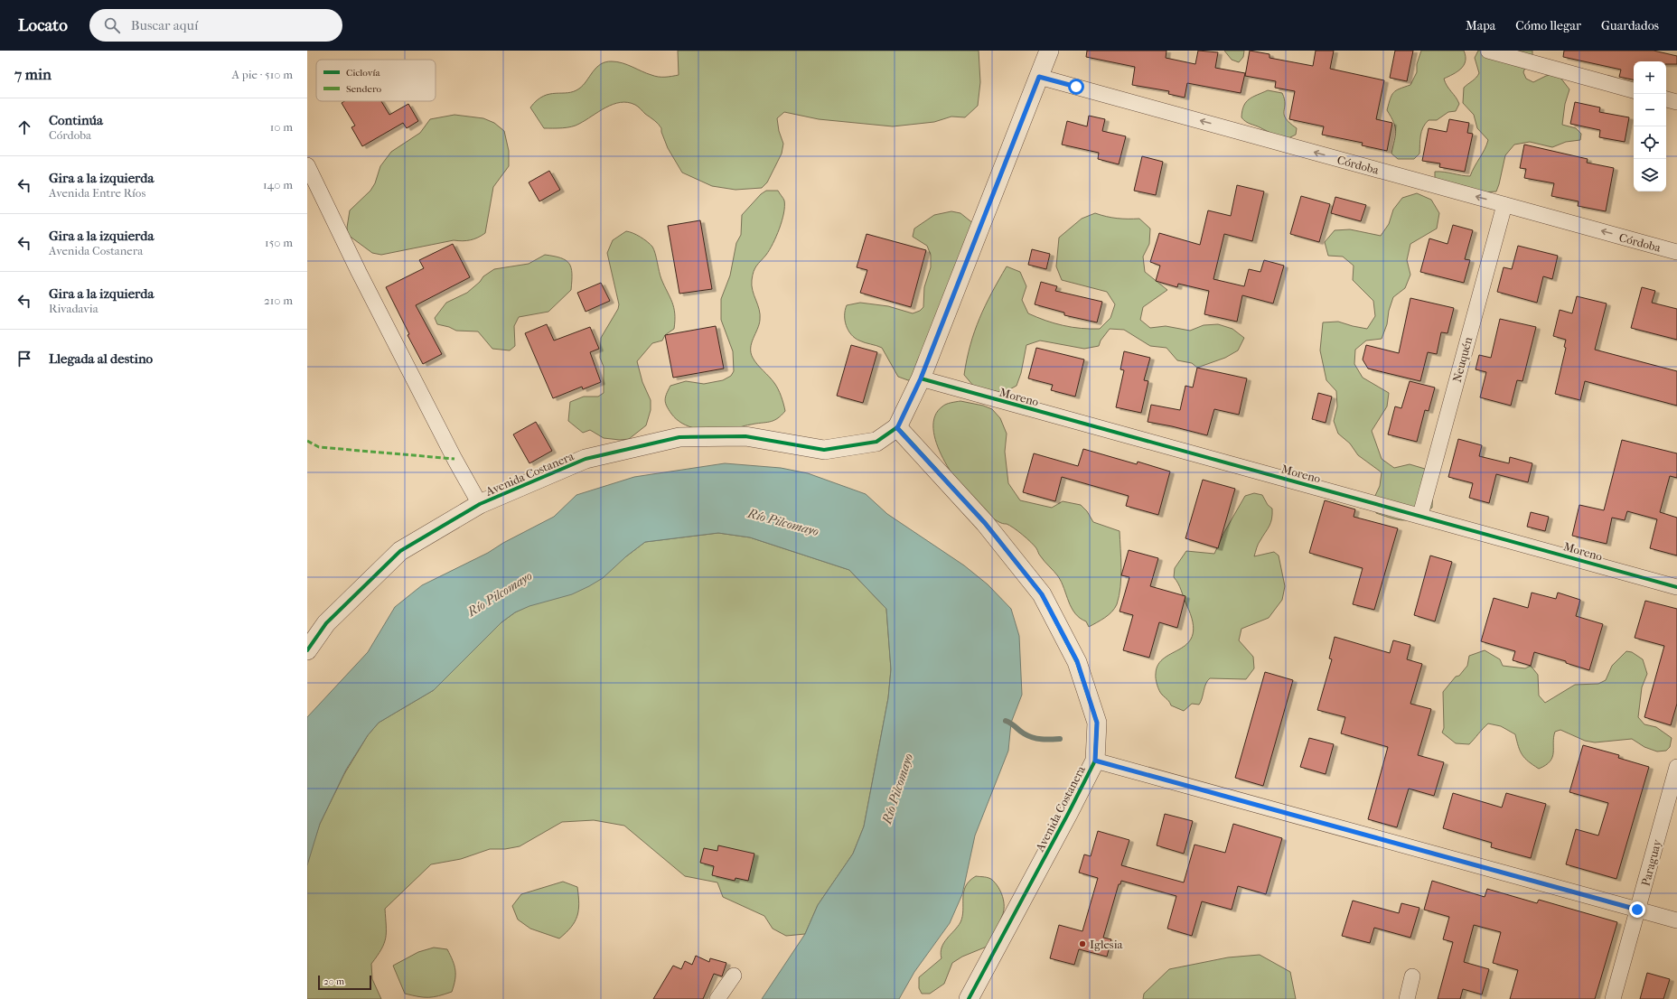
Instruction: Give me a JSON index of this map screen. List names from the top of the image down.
{
  "streets": {
    "street": [
      "Córdoba",
      "Neuquén",
      "Moreno",
      "Avenida Costanera",
      "Paraguay"
    ]
  },
  "crossings": [
    ["Córdoba", "Neuquén"],
    ["Neuquén", "Moreno"]
  ],
  "one_way": ["Córdoba"],
  "water": ["Río Pilcomayo"],
  "places": ["Iglesia"],
  "legend": ["Ciclovía", "Sendero"],
  "scale_bar": "20 m",
  "page": {
    "header": "Locato",
    "search": "Buscar aquí",
    "nav": ["Mapa", "Cómo llegar", "Guardados"],
    "heading": ["7 min", "A pie · 510 m"],
    "map_buttons": ["+", "−"],
    "list": [
      ["Continúa", "Córdoba", "10 m"],
      ["Gira a la izquierda", "Avenida Entre Ríos", "140 m"],
      ["Gira a la izquierda", "Avenida Costanera", "150 m"],
      ["Gira a la izquierda", "Rivadavia", "210 m"],
      "Llegada al destino"
    ],
    "scale": "20 m"
  }
}
